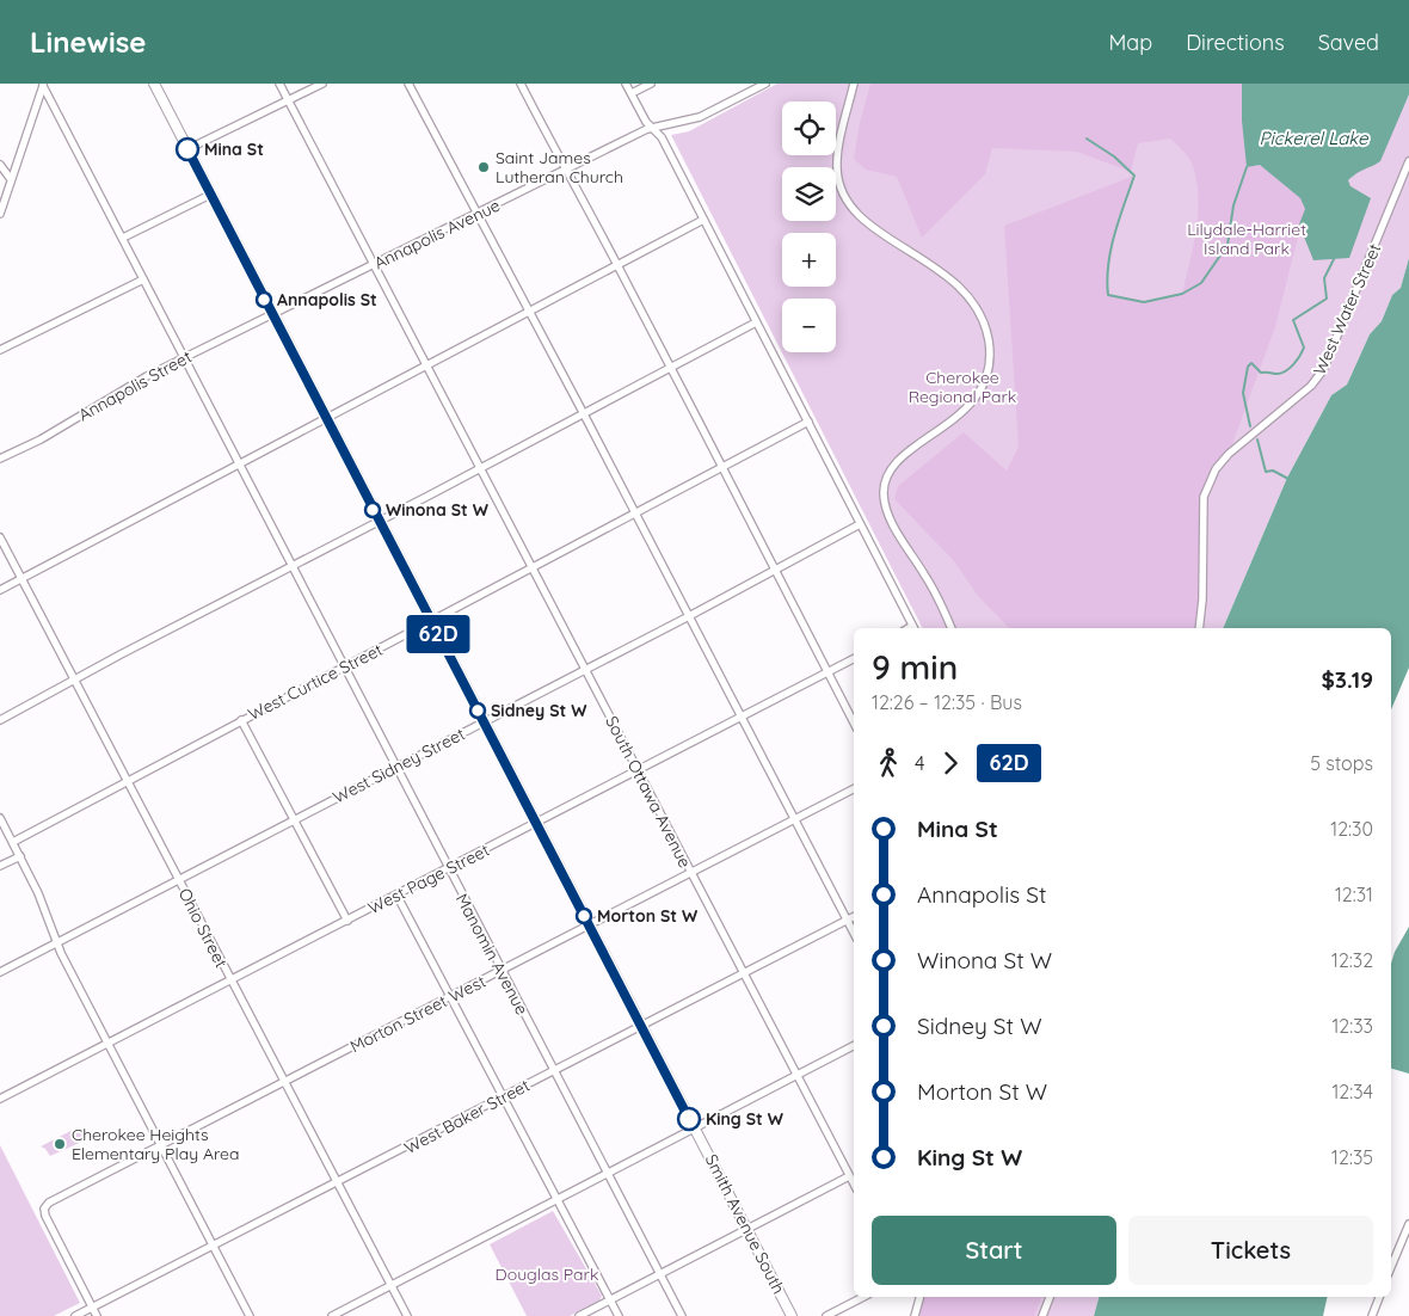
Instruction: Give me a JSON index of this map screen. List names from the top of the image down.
{
  "streets": {
    "main road": ["Smith Avenue South"],
    "street": [
      "Annapolis Avenue",
      "West Water Street",
      "Annapolis Street",
      "West Curtice Street",
      "West Sidney Street",
      "South Ottawa Avenue",
      "West Page Street",
      "Ohio Street",
      "Manomin Avenue",
      "Morton Street West",
      "West Baker Street"
    ]
  },
  "crossings": [
    ["Annapolis Avenue", "Annapolis Street"],
    ["Annapolis Avenue", "South Ottawa Avenue"],
    ["Annapolis Avenue", "Smith Avenue South"],
    ["Annapolis Street", "Manomin Avenue"],
    ["Annapolis Street", "Smith Avenue South"],
    ["West Curtice Street", "South Ottawa Avenue"],
    ["West Curtice Street", "Ohio Street"],
    ["West Curtice Street", "Manomin Avenue"],
    ["West Curtice Street", "Smith Avenue South"],
    ["West Sidney Street", "South Ottawa Avenue"],
    ["West Sidney Street", "Ohio Street"],
    ["West Sidney Street", "Manomin Avenue"],
    ["West Sidney Street", "Smith Avenue South"],
    ["South Ottawa Avenue", "West Page Street"],
    ["South Ottawa Avenue", "Morton Street West"],
    ["South Ottawa Avenue", "West Baker Street"],
    ["West Page Street", "Ohio Street"],
    ["West Page Street", "Manomin Avenue"],
    ["West Page Street", "Smith Avenue South"],
    ["Ohio Street", "Morton Street West"],
    ["Ohio Street", "West Baker Street"],
    ["Manomin Avenue", "Morton Street West"],
    ["Manomin Avenue", "West Baker Street"],
    ["Morton Street West", "West Baker Street"],
    ["Morton Street West", "Smith Avenue South"],
    ["West Baker Street", "Smith Avenue South"]
  ],
  "water": ["Pickerel Lake"],
  "parks": ["Lilydale-Harriet Island Park", "Cherokee Regional Park", "Douglas Park"],
  "places": [
    "Mina St",
    "Saint James Lutheran Church",
    "Annapolis St",
    "Winona St W",
    "Sidney St W",
    "Morton St W",
    "King St W",
    "Cherokee Heights Elementary Play Area"
  ],
  "lines": ["bus line 62D"],
  "page": {
    "header": "Linewise",
    "nav": ["Map", "Directions", "Saved"],
    "on_map": "62D",
    "map_buttons": ["+", "−"],
    "heading": ["9 min", "12:26 – 12:35 · Bus", "$3.19"],
    "legs": ["4", "62D", "5 stops"],
    "list": [
      {
        "name": "Mina St",
        "value": "12:30"
      },
      {
        "name": "Annapolis St",
        "value": "12:31"
      },
      {
        "name": "Winona St W",
        "value": "12:32"
      },
      {
        "name": "Sidney St W",
        "value": "12:33"
      },
      {
        "name": "Morton St W",
        "value": "12:34"
      },
      {
        "name": "King St W",
        "value": "12:35"
      }
    ],
    "buttons": ["Start", "Tickets"]
  }
}
